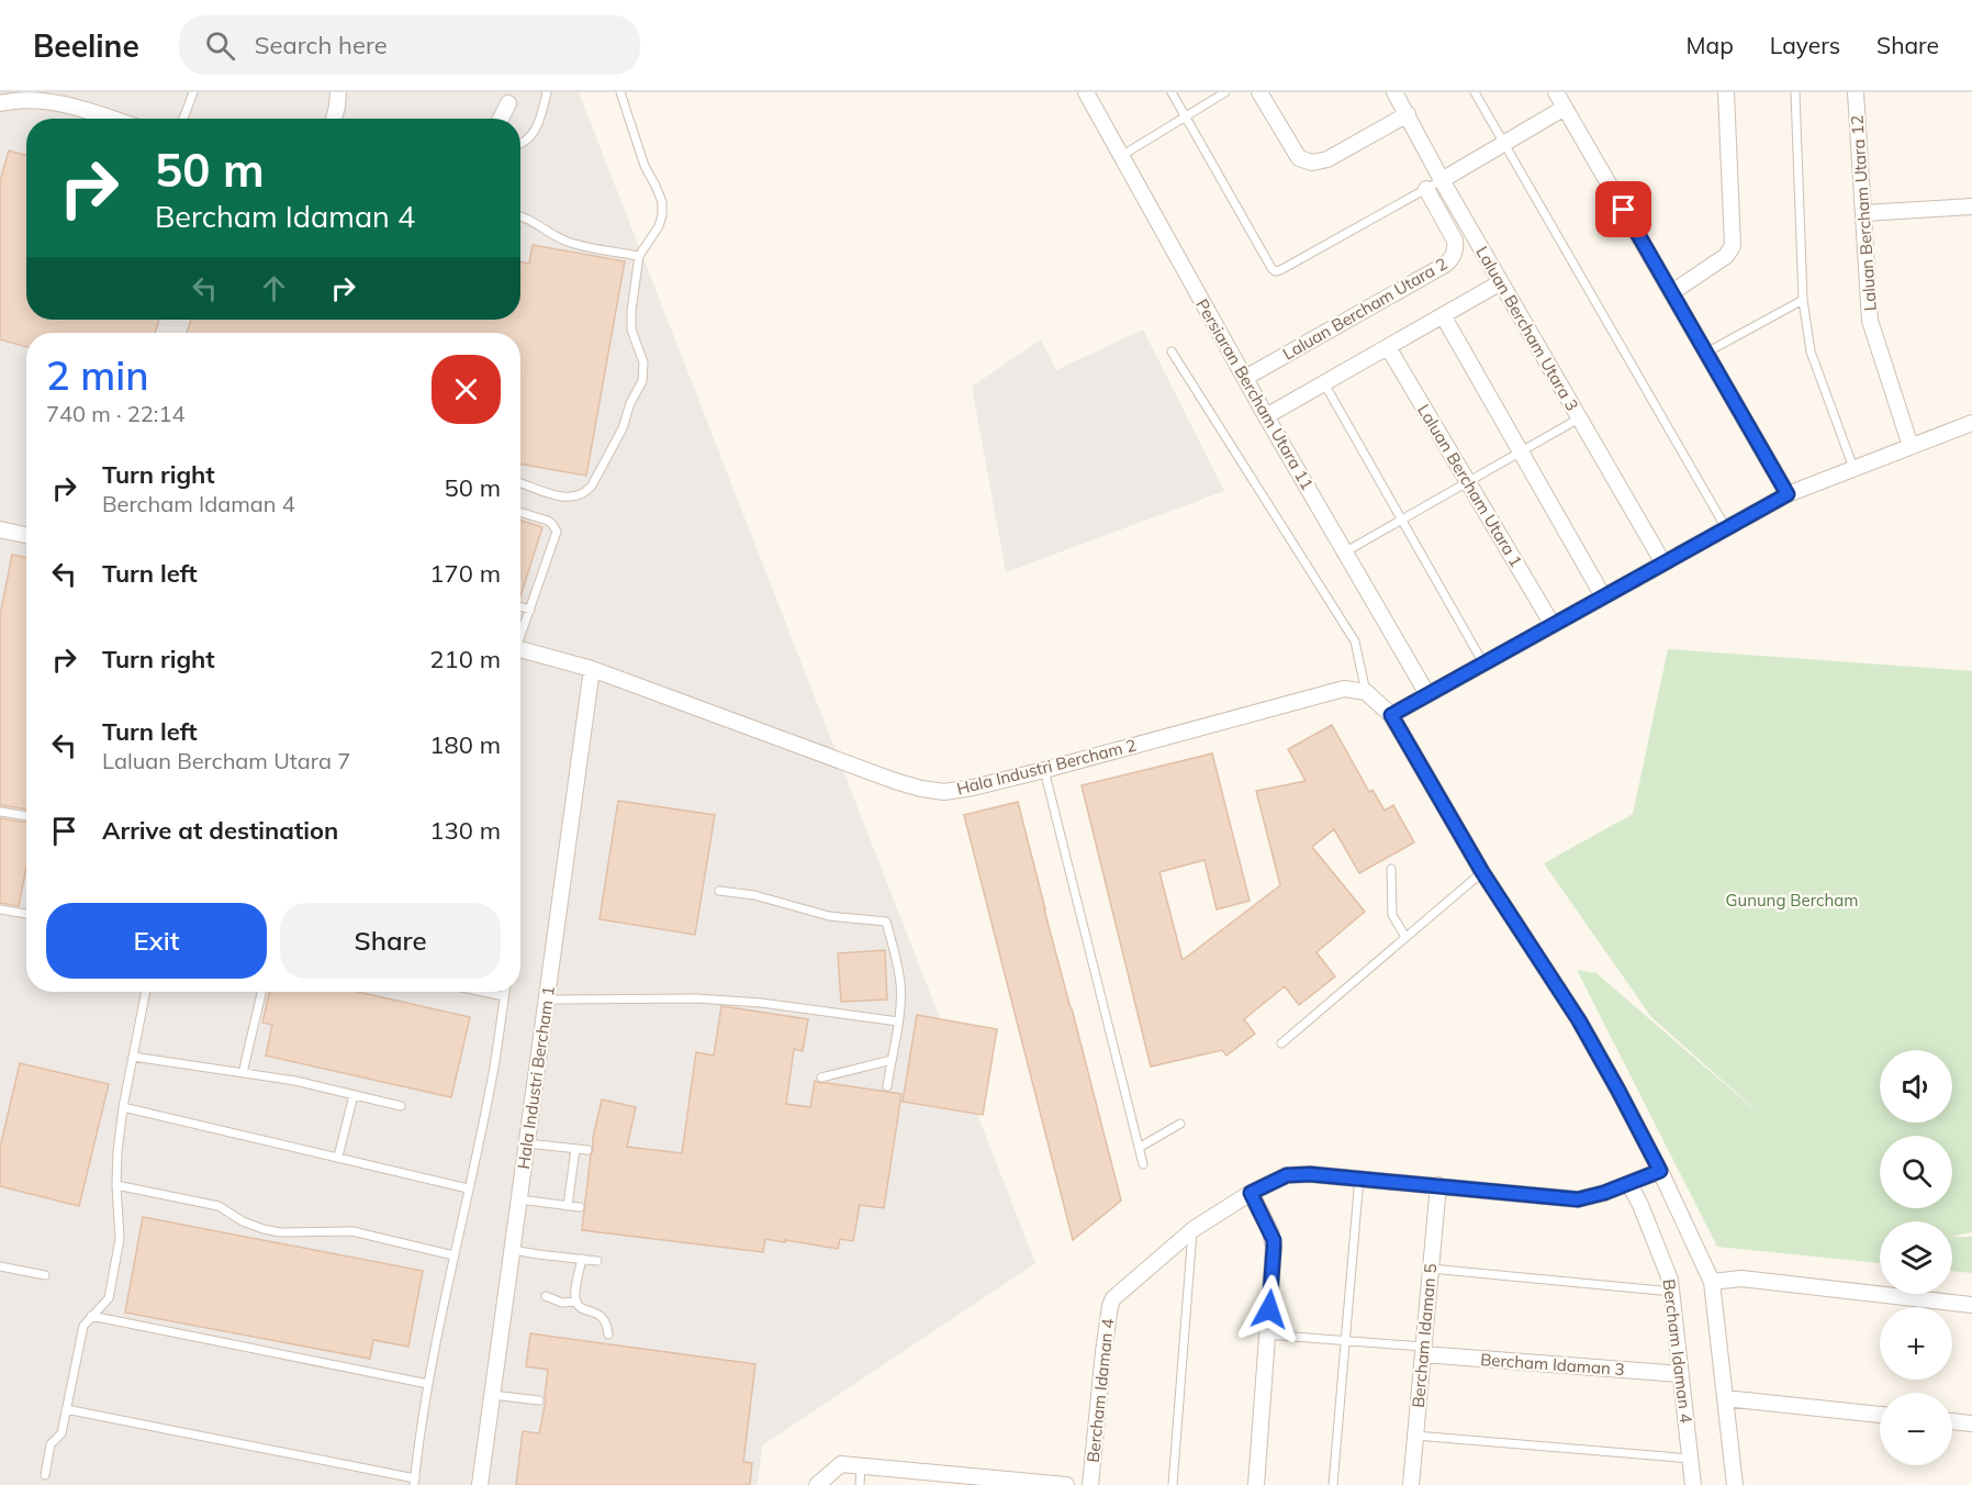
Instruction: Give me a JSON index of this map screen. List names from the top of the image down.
{
  "streets": {
    "street": [
      "Laluan Bercham Utara 12",
      "Laluan Bercham Utara 2",
      "Laluan Bercham Utara 3",
      "Persiaran Bercham Utara 11",
      "Laluan Bercham Utara 1",
      "Hala Industri Bercham 2",
      "Hala Industri Bercham 1",
      "Bercham Idaman 5",
      "Bercham Idaman 4",
      "Bercham Idaman 3"
    ]
  },
  "crossings": [
    ["Laluan Bercham Utara 2", "Persiaran Bercham Utara 11"],
    ["Hala Industri Bercham 2", "Hala Industri Bercham 1"],
    ["Bercham Idaman 5", "Bercham Idaman 4"],
    ["Bercham Idaman 5", "Bercham Idaman 3"],
    ["Bercham Idaman 4", "Bercham Idaman 3"]
  ],
  "parks": ["Gunung Bercham"],
  "page": {
    "header": "Beeline",
    "search": "Search here",
    "nav": ["Map", "Layers", "Share"],
    "turn": ["50 m", "Bercham Idaman 4"],
    "heading": ["2 min", "740 m · 22:14"],
    "list": [
      {
        "name": "Turn right",
        "note": "Bercham Idaman 4",
        "value": "50 m"
      },
      {
        "name": "Turn left",
        "value": "170 m"
      },
      {
        "name": "Turn right",
        "value": "210 m"
      },
      {
        "name": "Turn left",
        "note": "Laluan Bercham Utara 7",
        "value": "180 m"
      },
      {
        "name": "Arrive at destination",
        "value": "130 m"
      }
    ],
    "buttons": ["Exit", "Share"],
    "map_buttons": ["+", "−"]
  }
}
